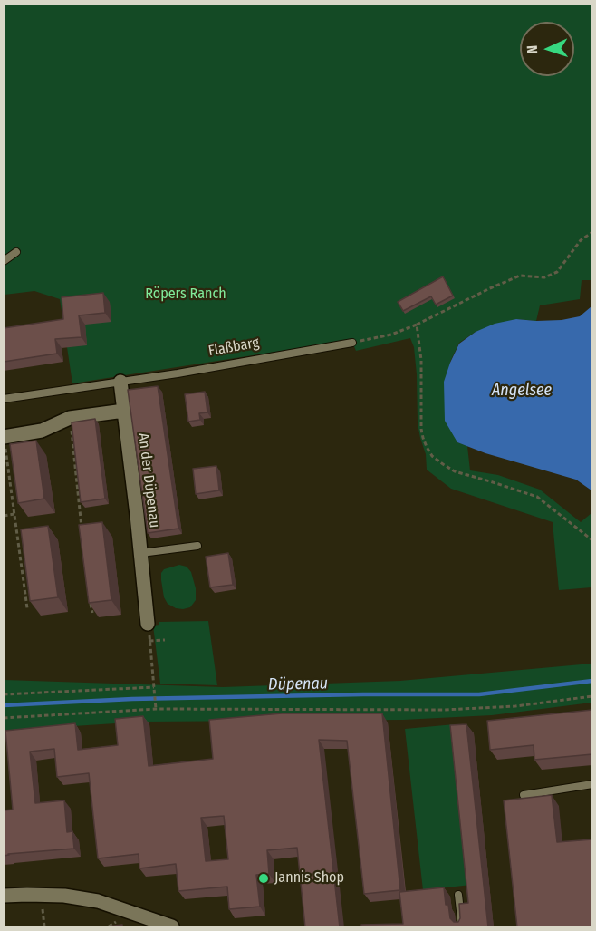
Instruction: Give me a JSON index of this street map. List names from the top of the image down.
{
  "streets": {
    "street": ["An der Düpenau"],
    "lane": ["Flaßbarg"]
  },
  "water": ["Angelsee", "Düpenau"],
  "parks": ["Röpers Ranch"],
  "places": ["Jannis Shop"],
  "north": "left"
}
